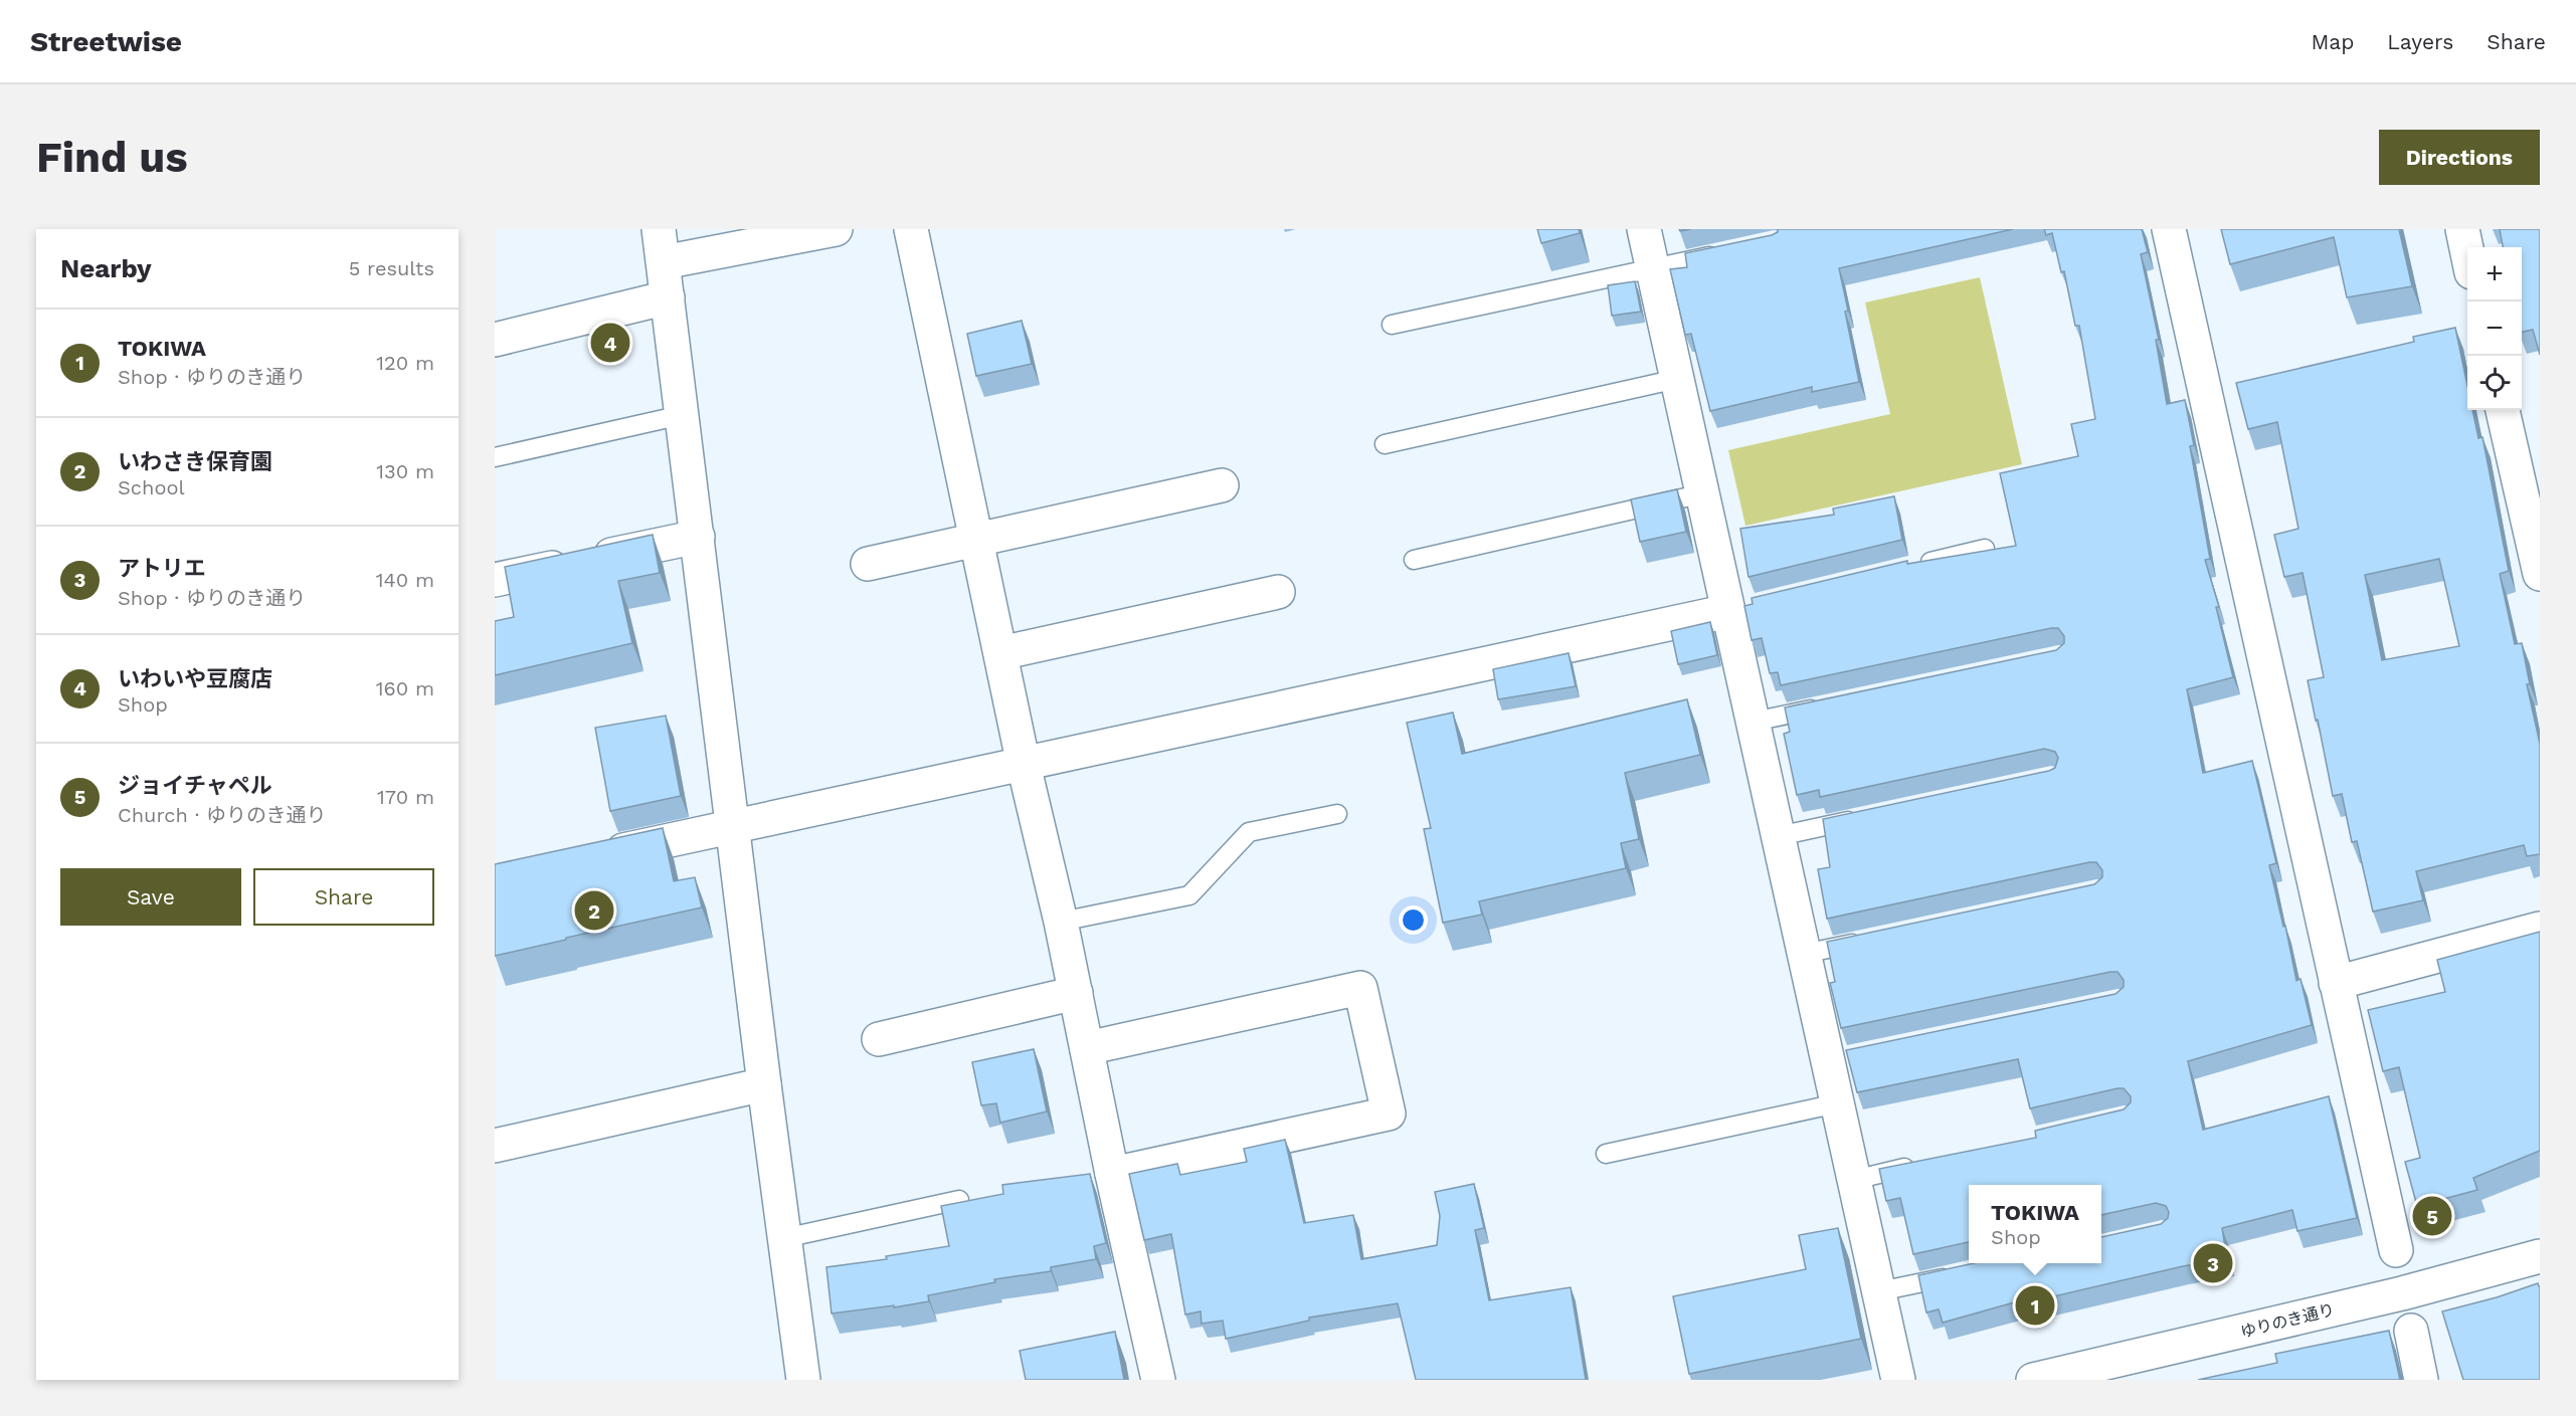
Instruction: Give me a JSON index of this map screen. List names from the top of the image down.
{
  "streets": {
    "street": ["ゆりのき通り"]
  },
  "page": {
    "header": "Streetwise",
    "nav": ["Map", "Layers", "Share"],
    "buttons": [
      "Directions",
      ["Save", "Share"]
    ],
    "title": "Find us",
    "heading": ["Nearby", "5 results"],
    "map_buttons": ["+", "−"],
    "list": [
      {
        "mark": "1",
        "name": "TOKIWA",
        "note": "Shop · ゆりのき通り",
        "value": "120 m"
      },
      {
        "mark": "2",
        "name": "いわさき保育園",
        "note": "School",
        "value": "130 m"
      },
      {
        "mark": "3",
        "name": "アトリエ",
        "note": "Shop · ゆりのき通り",
        "value": "140 m"
      },
      {
        "mark": "4",
        "name": "いわいや豆腐店",
        "note": "Shop",
        "value": "160 m"
      },
      {
        "mark": "5",
        "name": "ジョイチャペル",
        "note": "Church · ゆりのき通り",
        "value": "170 m"
      }
    ],
    "pins": [
      "4",
      "2",
      "5",
      "3",
      "1"
    ],
    "popup": ["TOKIWA", "Shop"]
  }
}
